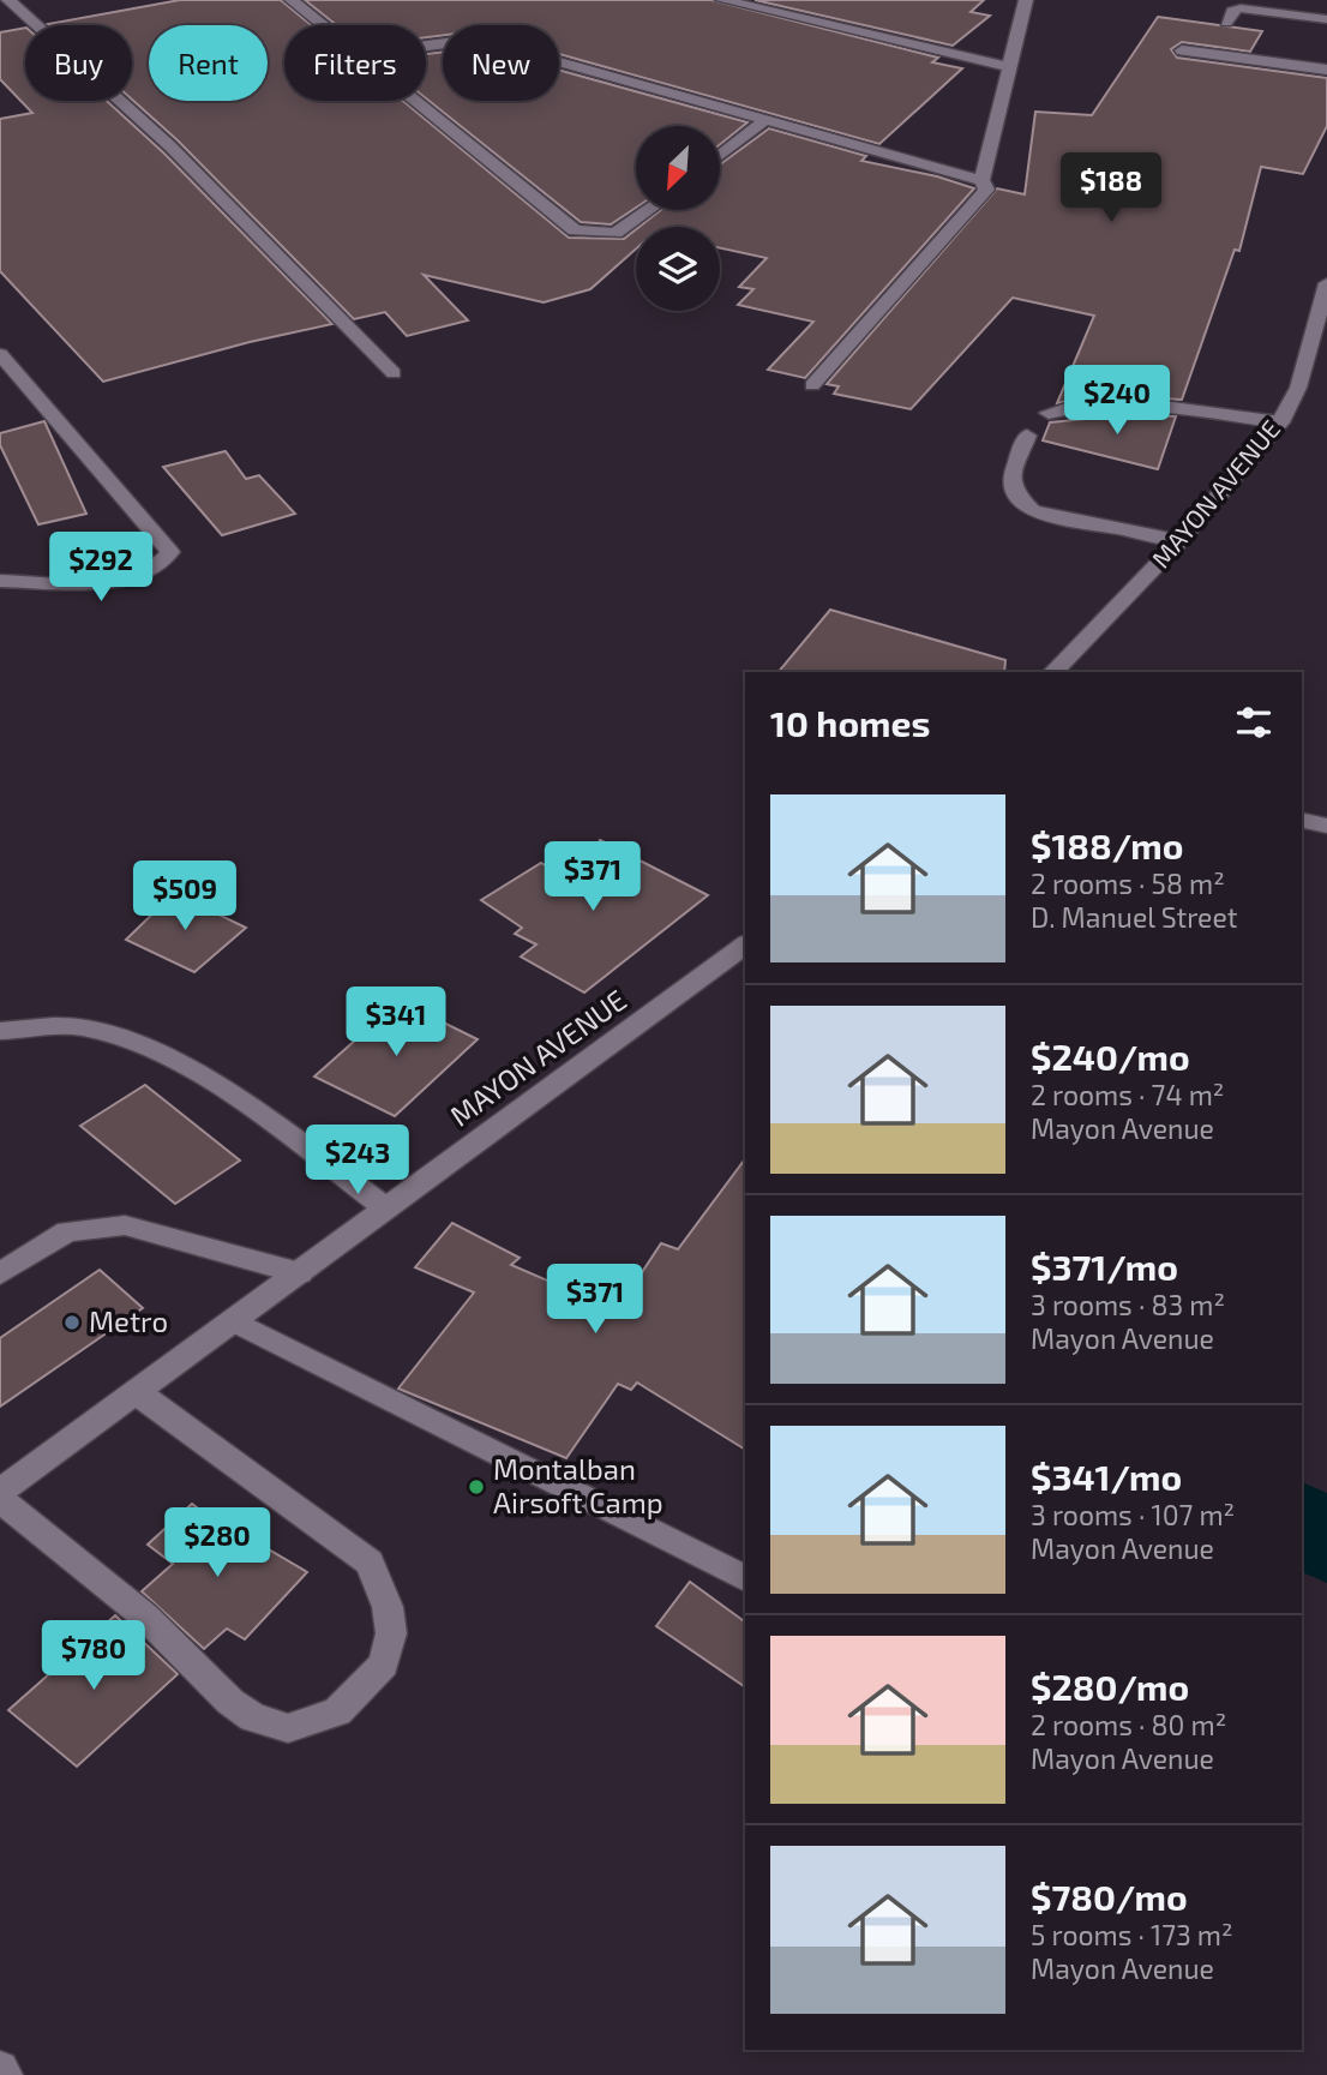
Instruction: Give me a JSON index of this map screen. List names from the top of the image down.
{
  "streets": {
    "street": ["MAYON AVENUE"]
  },
  "places": ["Metro", "Montalban Airsoft Camp"],
  "north": "bottom left",
  "page": {
    "chip": [
      "Buy",
      "Rent",
      "Filters",
      "New"
    ],
    "price": [
      "$188",
      "$240",
      "$292",
      "$371",
      "$509",
      "$341",
      "$243",
      "$371",
      "$280",
      "$780"
    ],
    "heading": "10 homes",
    "list": [
      {
        "name": "$188/mo",
        "note": "2 rooms · 58 m² · D. Manuel Street"
      },
      {
        "name": "$240/mo",
        "note": "2 rooms · 74 m² · Mayon Avenue"
      },
      {
        "name": "$371/mo",
        "note": "3 rooms · 83 m² · Mayon Avenue"
      },
      {
        "name": "$341/mo",
        "note": "3 rooms · 107 m² · Mayon Avenue"
      },
      {
        "name": "$280/mo",
        "note": "2 rooms · 80 m² · Mayon Avenue"
      },
      {
        "name": "$780/mo",
        "note": "5 rooms · 173 m² · Mayon Avenue"
      }
    ]
  }
}
